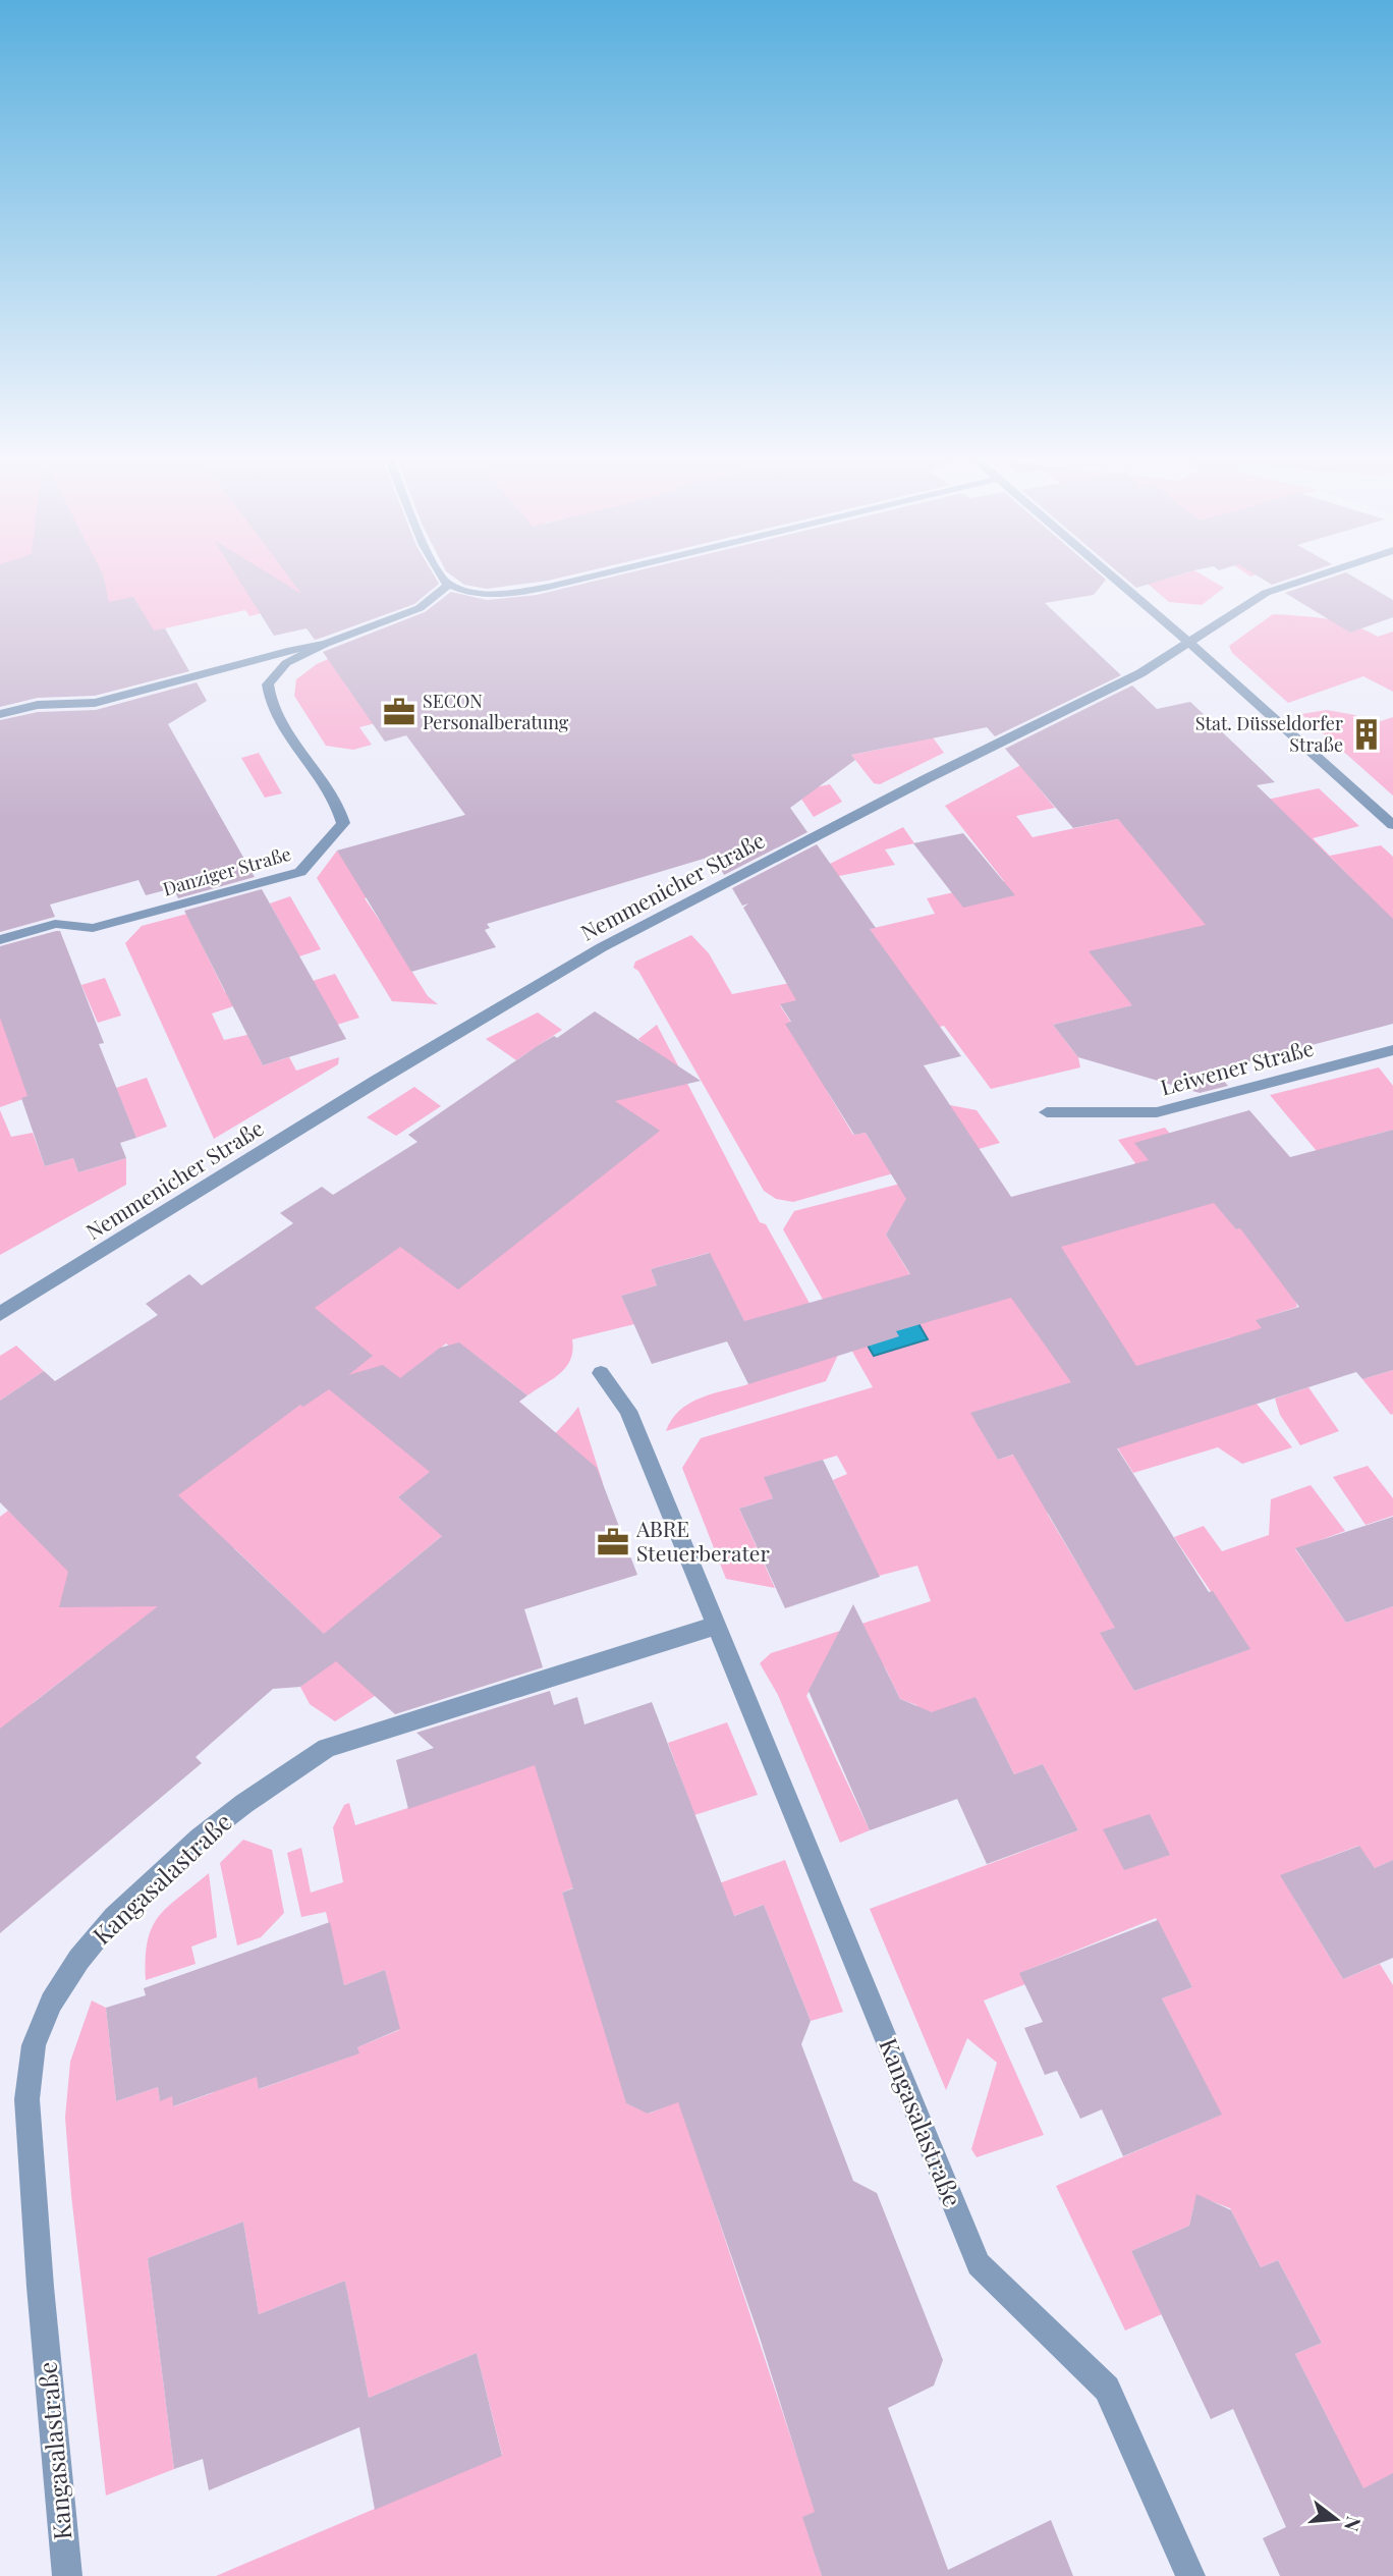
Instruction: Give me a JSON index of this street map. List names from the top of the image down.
{
  "streets": {
    "street": [
      "Danziger Straße",
      "Nemmenicher Straße",
      "Leiwener Straße",
      "Kangasalastraße"
    ]
  },
  "places": {
    "office": ["SECON Personalberatung", "ABRE Steuerberater"],
    "building": ["Stat. Düsseldorfer Straße"]
  },
  "north": "right"
}
